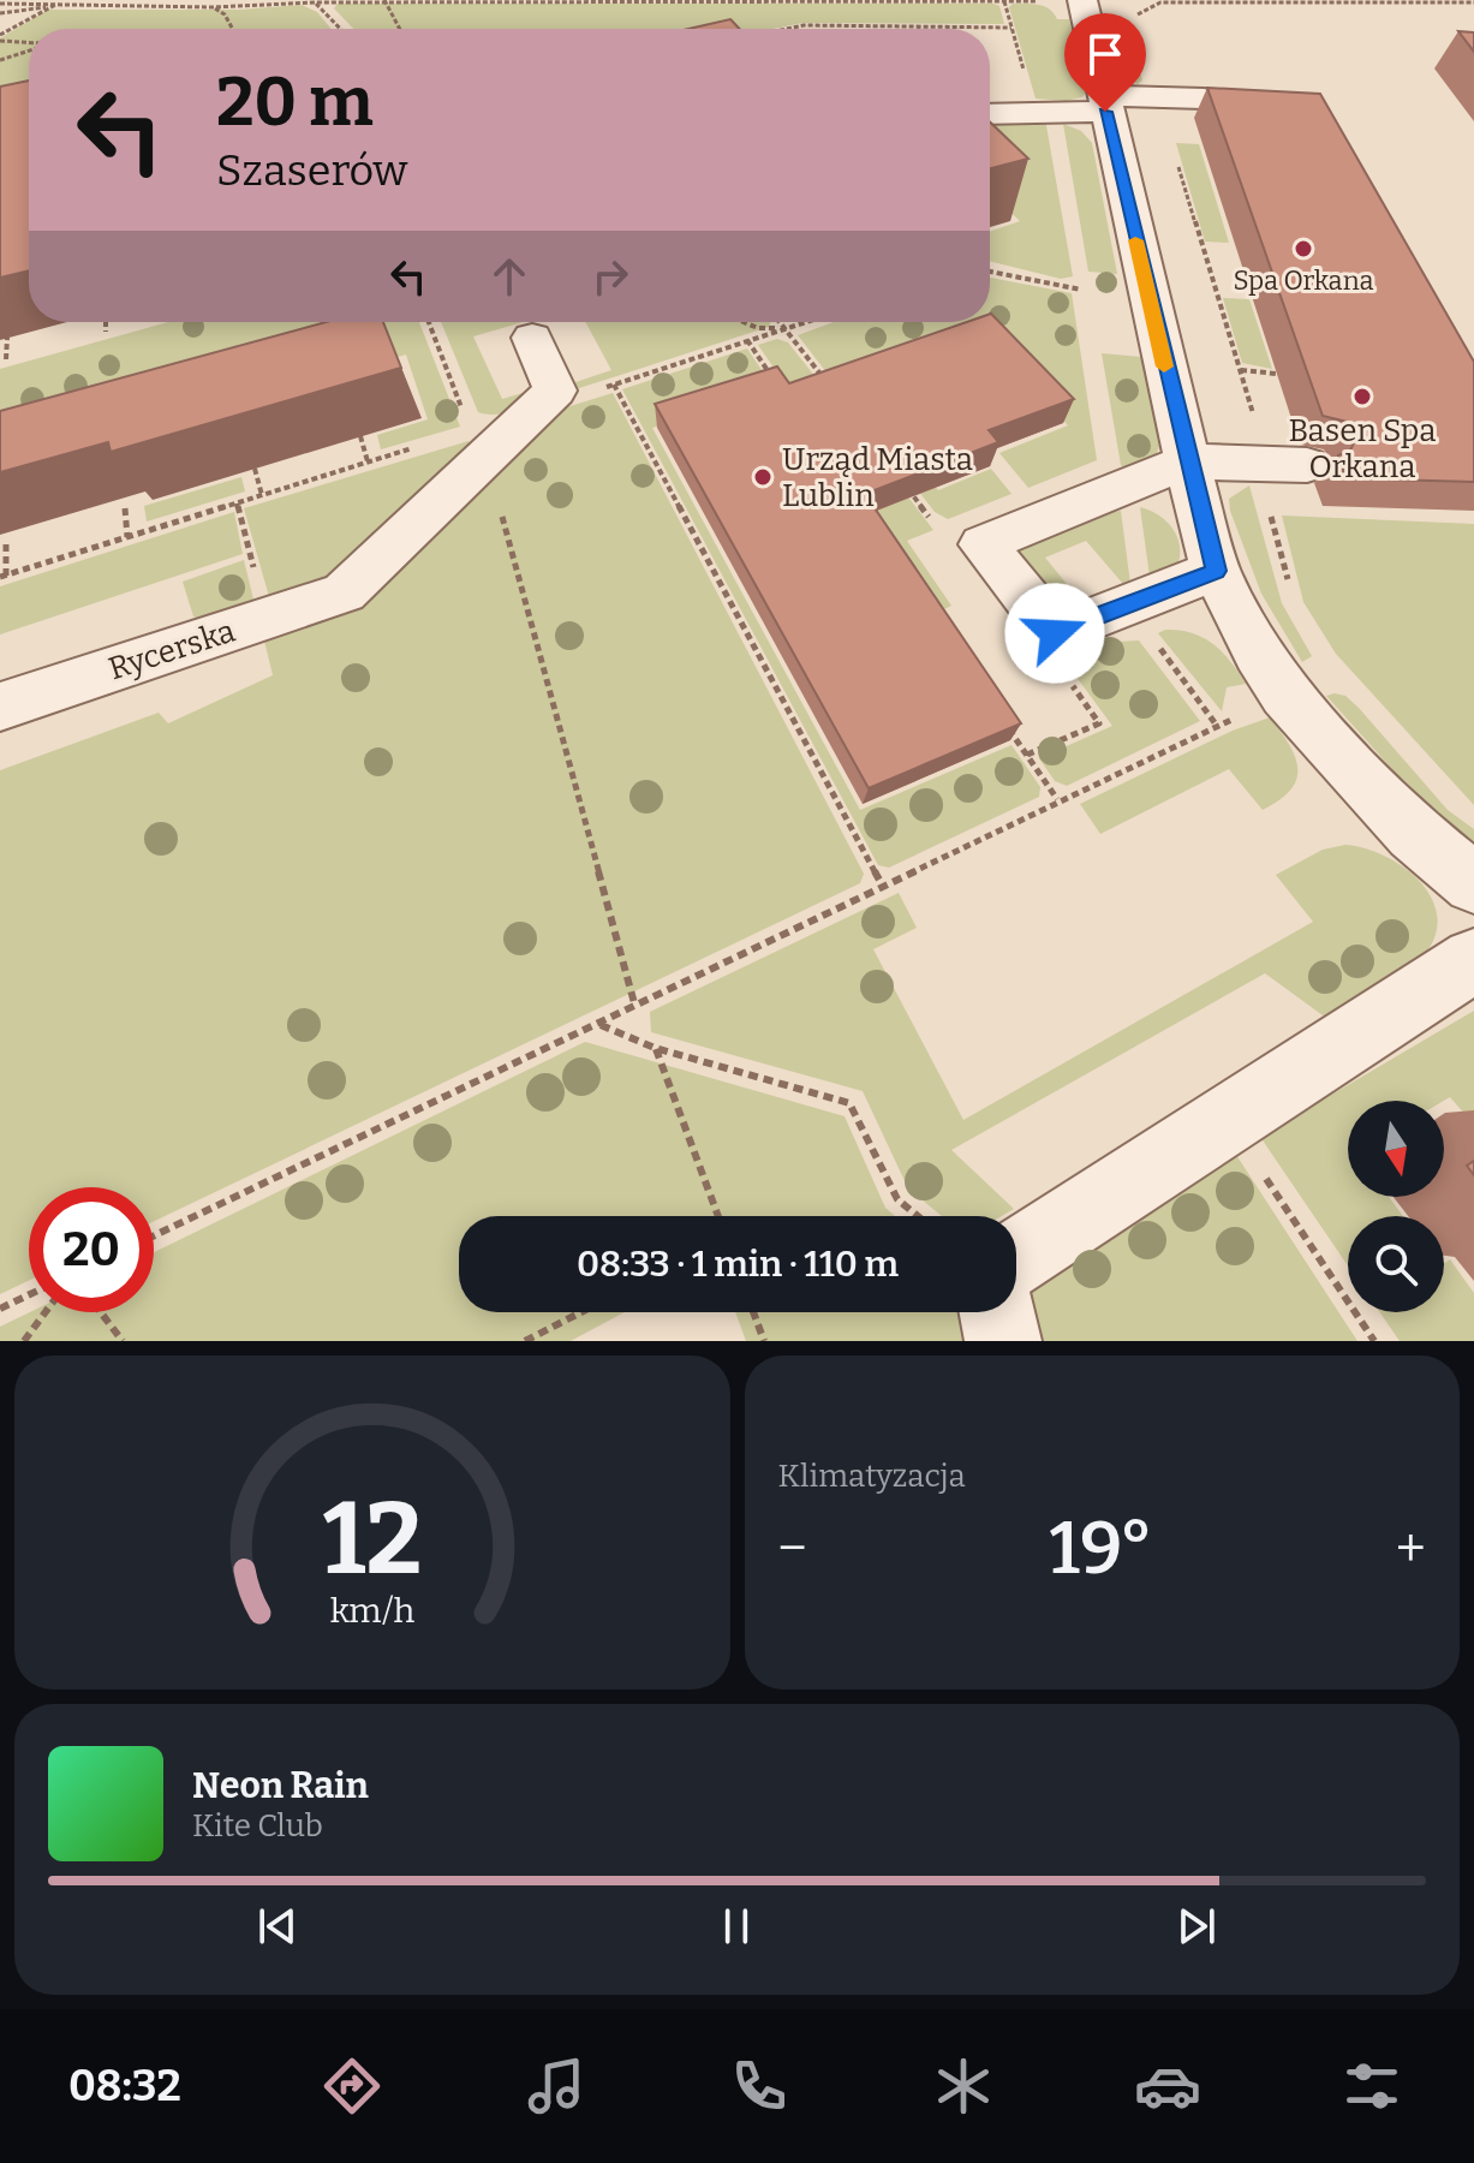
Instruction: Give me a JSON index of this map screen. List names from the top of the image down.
{
  "streets": {
    "street": ["Rycerska"]
  },
  "places": ["Spa Orkana", "Basen Spa Orkana", "Urząd Miasta Lublin"],
  "north": "bottom",
  "page": {
    "turn": ["20 m", "Szaserów"],
    "limit": "20",
    "trip": "08:33 · 1 min · 110 m",
    "tile": "Klimatyzacja",
    "heat": ["−", "19°", "+"],
    "song": ["Neon Rain", "Kite Club"],
    "tabs": "08:32",
    "gauge": ["12", "km/h"]
  }
}
